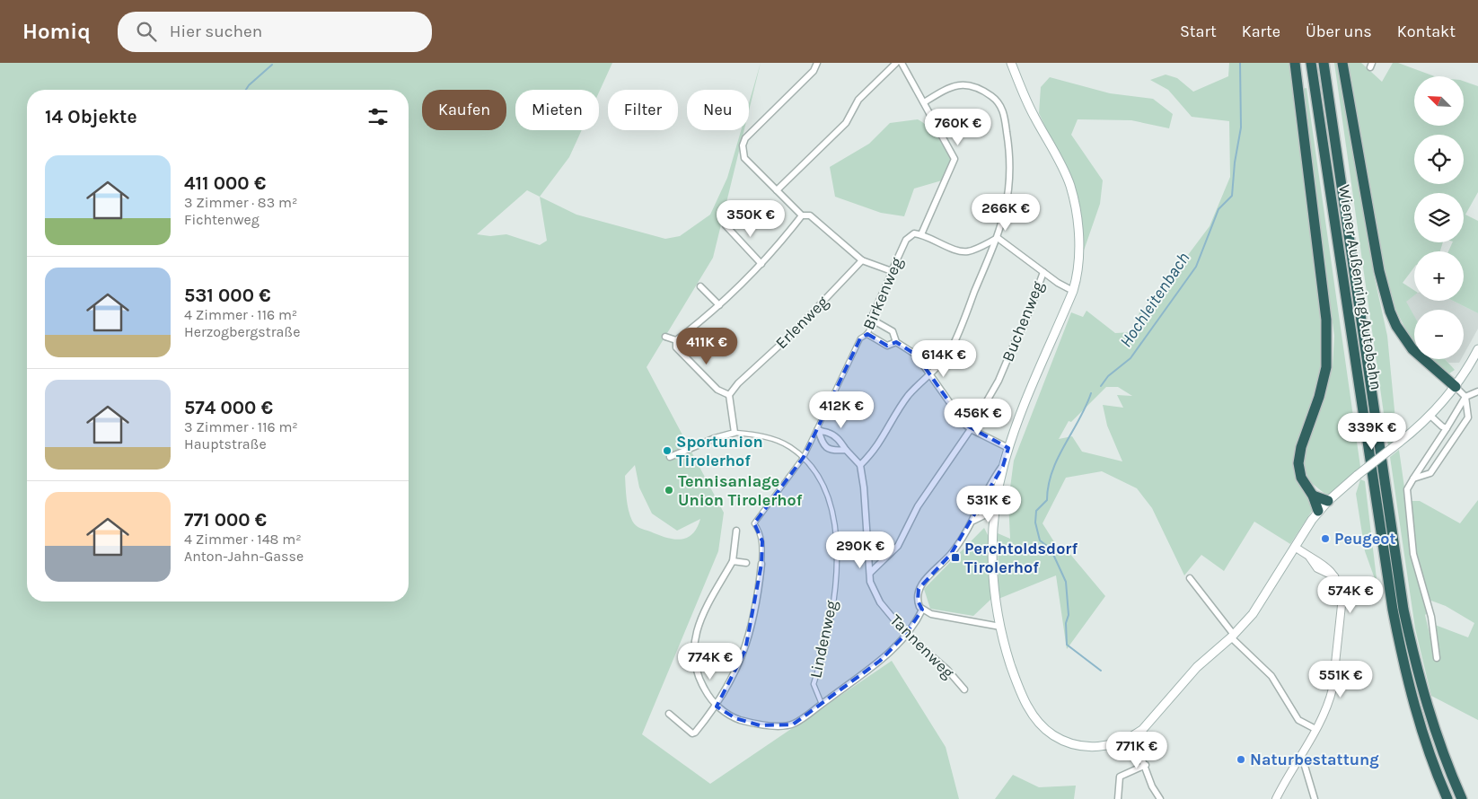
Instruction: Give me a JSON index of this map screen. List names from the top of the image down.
{
  "streets": {
    "highway": ["Wiener Außenring Autobahn"],
    "street": [
      "Birkenweg",
      "Buchenweg",
      "Erlenweg",
      "Lindenweg",
      "Tannenweg"
    ]
  },
  "crossings": [
    ["Birkenweg", "Lindenweg"],
    ["Buchenweg", "Tannenweg"]
  ],
  "water": ["Hochleitenbach"],
  "places": {
    "other": [
      "Sportunion Tirolerhof",
      "Tennisanlage Union Tirolerhof",
      "Peugeot",
      "Naturbestattung"
    ],
    "transit": ["Perchtoldsdorf Tirolerhof"]
  },
  "north": "top left",
  "page": {
    "header": "Homiq",
    "search": "Hier suchen",
    "nav": [
      "Start",
      "Karte",
      "Über uns",
      "Kontakt"
    ],
    "map_buttons": ["+", "−"],
    "chip": [
      "Kaufen",
      "Mieten",
      "Filter",
      "Neu"
    ],
    "heading": "14 Objekte",
    "price": [
      "760K €",
      "266K €",
      "350K €",
      "411K €",
      "614K €",
      "412K €",
      "456K €",
      "339K €",
      "531K €",
      "290K €",
      "574K €",
      "774K €",
      "551K €",
      "771K €"
    ],
    "list": [
      {
        "name": "411 000 €",
        "note": "3 Zimmer · 83 m² · Fichtenweg"
      },
      {
        "name": "531 000 €",
        "note": "4 Zimmer · 116 m² · Herzogbergstraße"
      },
      {
        "name": "574 000 €",
        "note": "3 Zimmer · 116 m² · Hauptstraße"
      },
      {
        "name": "771 000 €",
        "note": "4 Zimmer · 148 m² · Anton-Jahn-Gasse"
      }
    ]
  }
}
